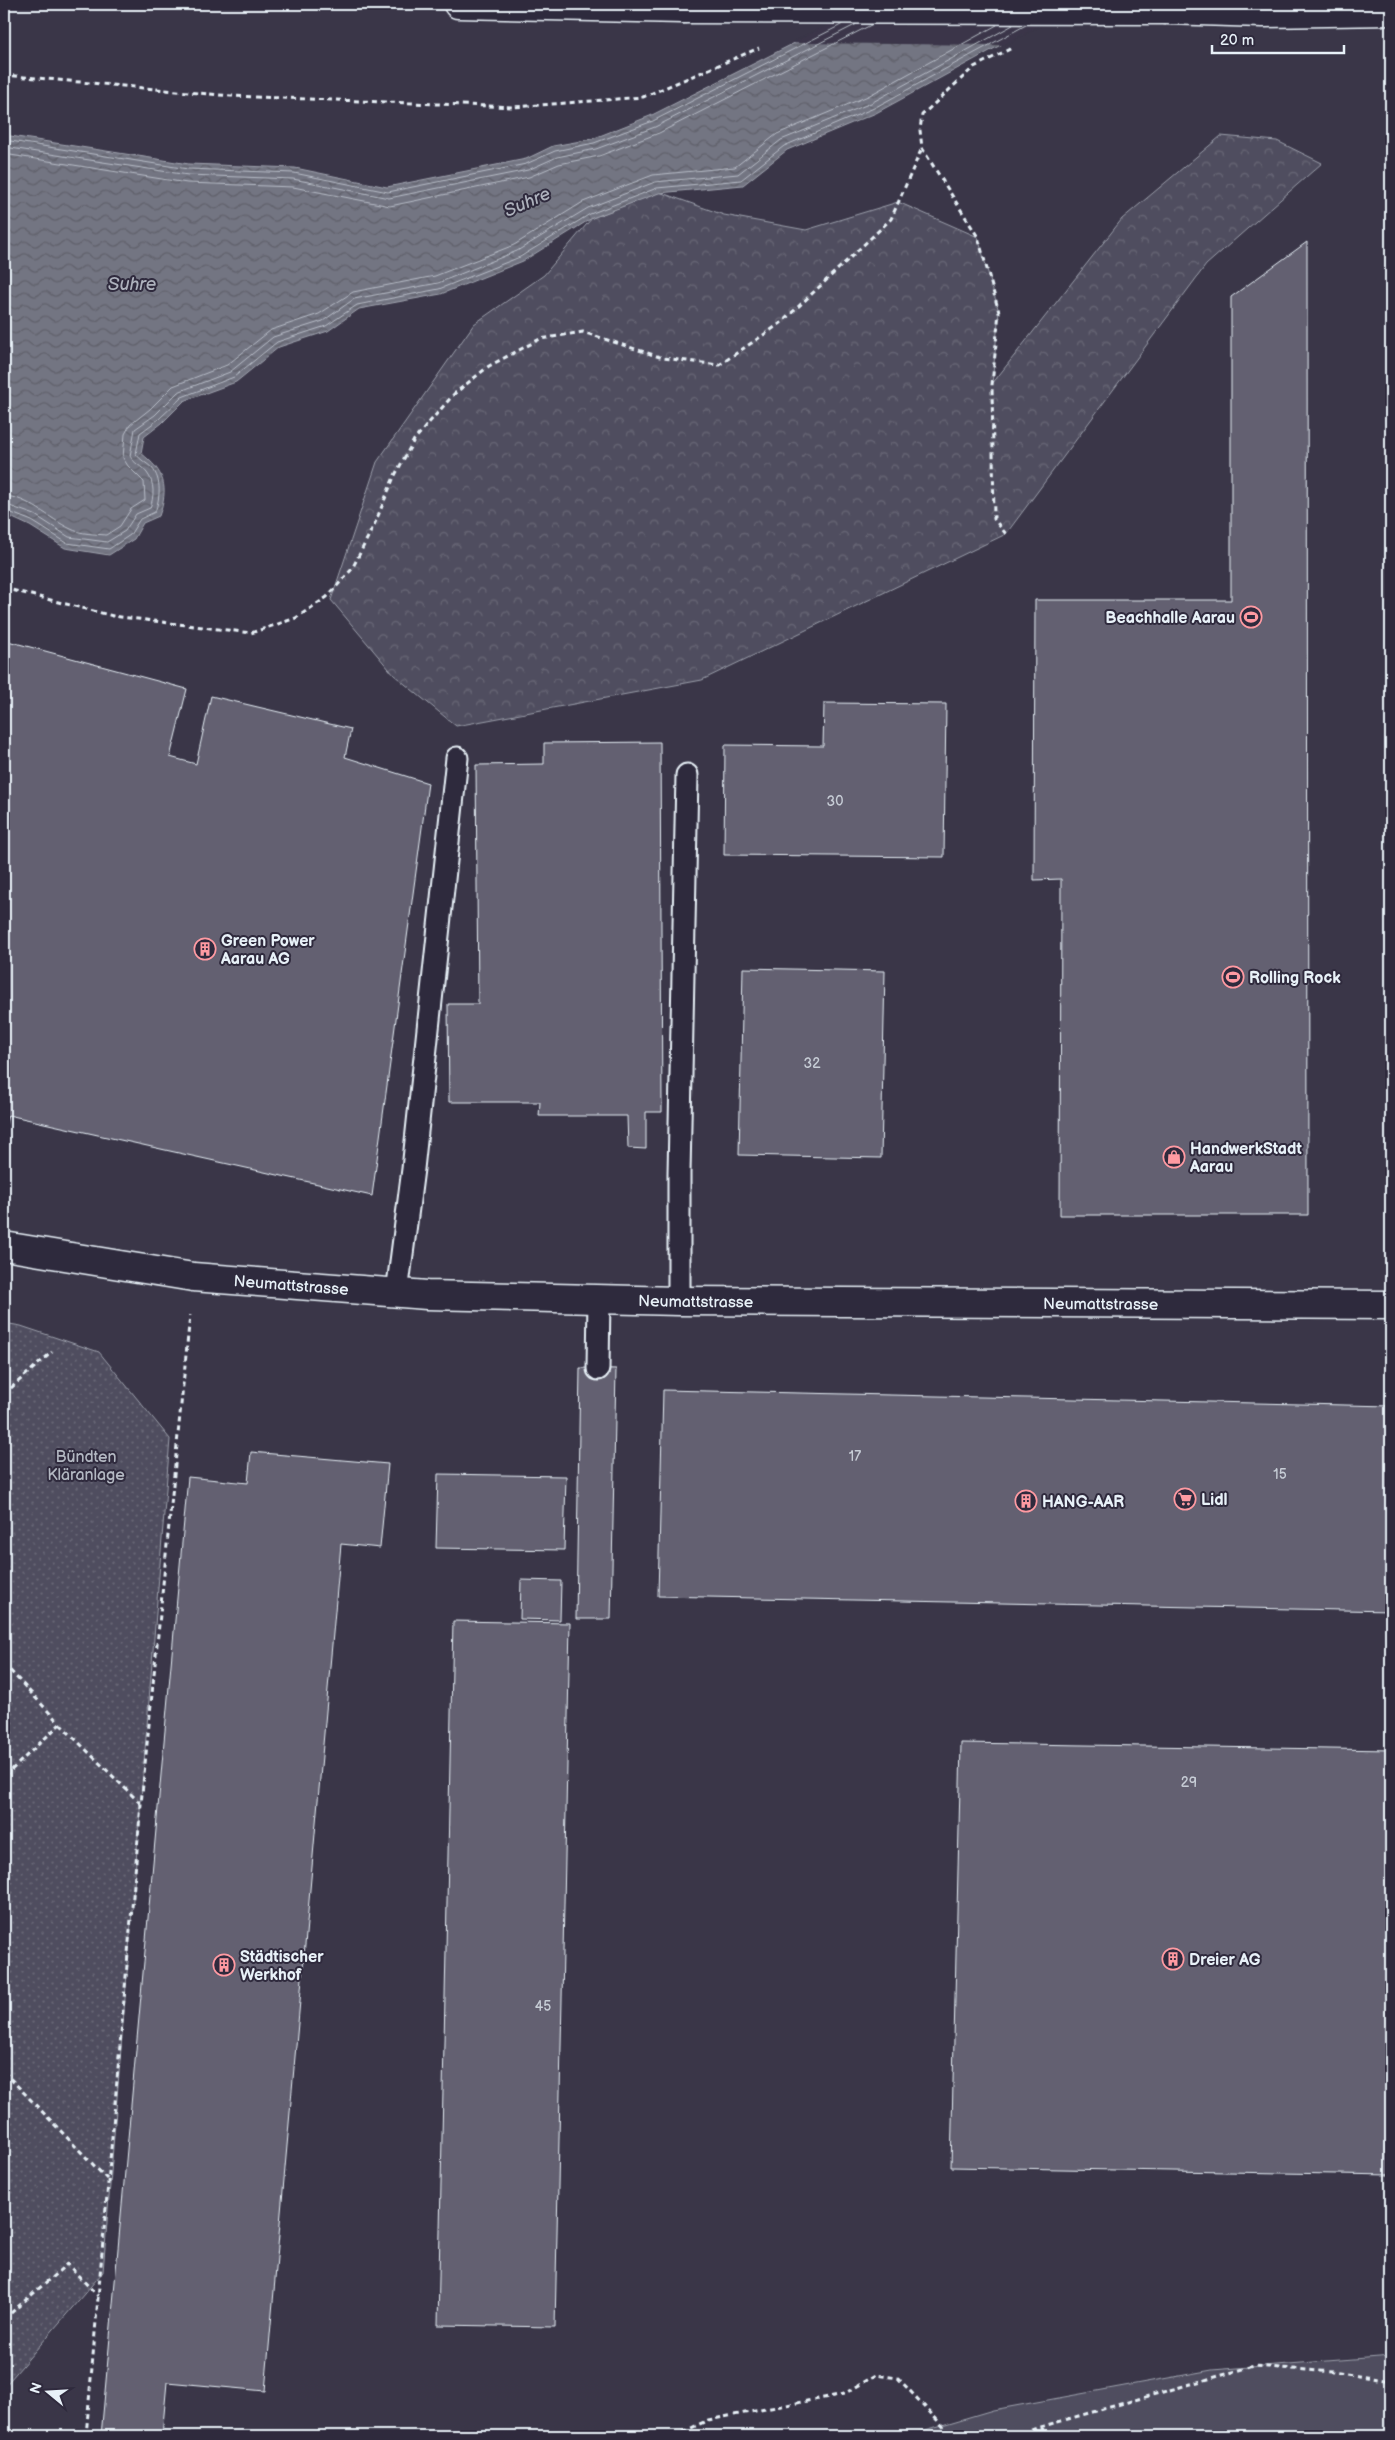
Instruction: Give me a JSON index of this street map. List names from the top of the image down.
{
  "streets": {
    "street": ["Neumattstrasse"]
  },
  "water": ["Suhre"],
  "parks": ["Bündten Kläranlage"],
  "places": {
    "sports": ["Beachhalle Aarau", "Rolling Rock"],
    "building": [
      "Green Power Aarau AG",
      "HANG-AAR",
      "Dreier AG",
      "Städtischer Werkhof"
    ],
    "shop": ["HandwerkStadt Aarau"],
    "supermarket": ["Lidl"]
  },
  "house_numbers": [
    "30",
    "32",
    "17",
    "15",
    "29",
    "45"
  ],
  "scale_bar": "20 m",
  "north": "left"
}
